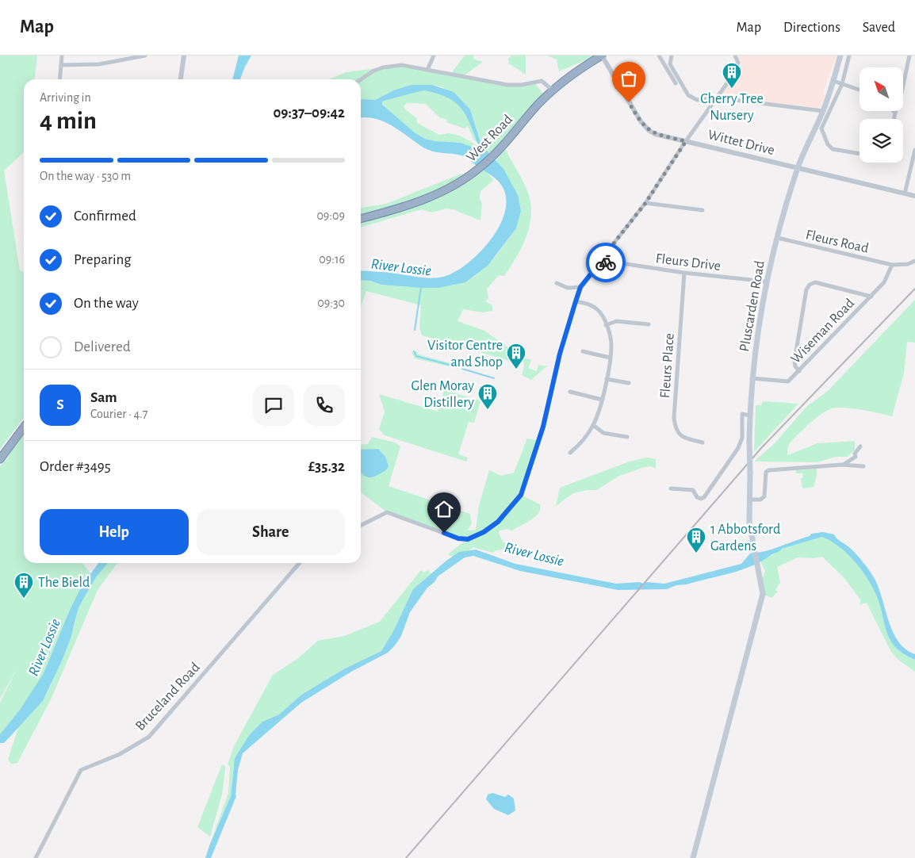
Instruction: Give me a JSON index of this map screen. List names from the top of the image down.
{
  "streets": {
    "highway": ["West Road"],
    "main road": ["Pluscarden Road"],
    "street": [
      "Wittet Drive",
      "Fleurs Road",
      "Fleurs Drive",
      "Wiseman Road",
      "Fleurs Place",
      "Bruceland Road"
    ]
  },
  "crossings": [
    ["West Road", "Wittet Drive"],
    ["Wittet Drive", "Pluscarden Road"],
    ["Fleurs Road", "Pluscarden Road"],
    ["Fleurs Road", "Wiseman Road"],
    ["Fleurs Drive", "Pluscarden Road"],
    ["Fleurs Drive", "Fleurs Place"],
    ["Pluscarden Road", "Wiseman Road"]
  ],
  "water": ["River Lossie"],
  "places": {
    "building": [
      "Cherry Tree Nursery",
      "Visitor Centre and Shop",
      "Glen Moray Distillery",
      "1 Abbotsford Gardens",
      "The Bield"
    ]
  },
  "north": "top left",
  "page": {
    "header": "Map",
    "nav": ["Map", "Directions", "Saved"],
    "heading": ["4 min", "Arriving in", "09:37–09:42"],
    "panel": [
      "Sam",
      "Courier · 4.7",
      "Order #3495",
      "£35.32"
    ],
    "bar": "On the way · 530 m",
    "list": [
      ["Confirmed", "09:09"],
      ["Preparing", "09:16"],
      ["On the way", "09:30"],
      "Delivered"
    ],
    "round": "S",
    "buttons": ["Help", "Share"]
  }
}
